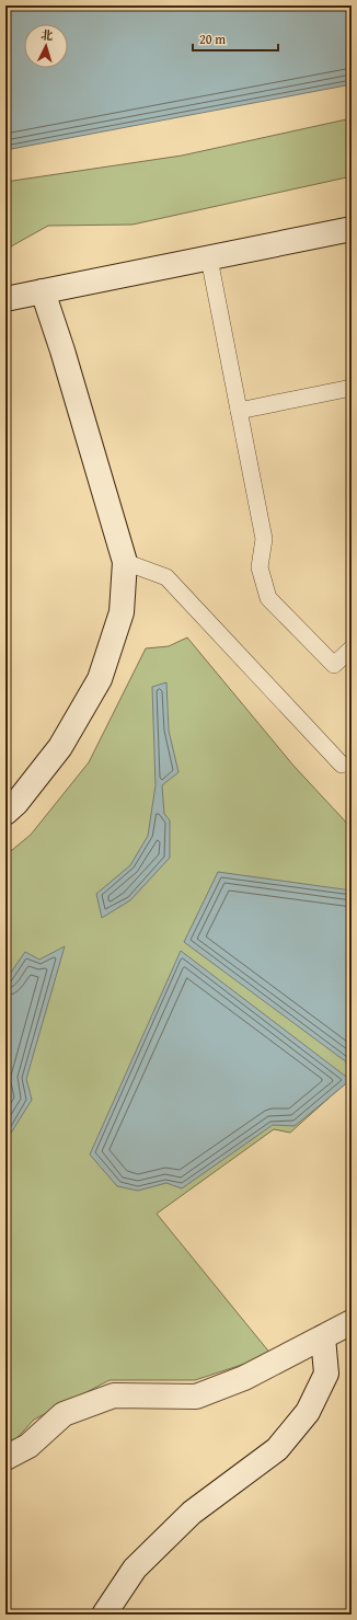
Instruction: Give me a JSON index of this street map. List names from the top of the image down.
{
  "scale_bar": "20 m",
  "north": "top"
}
